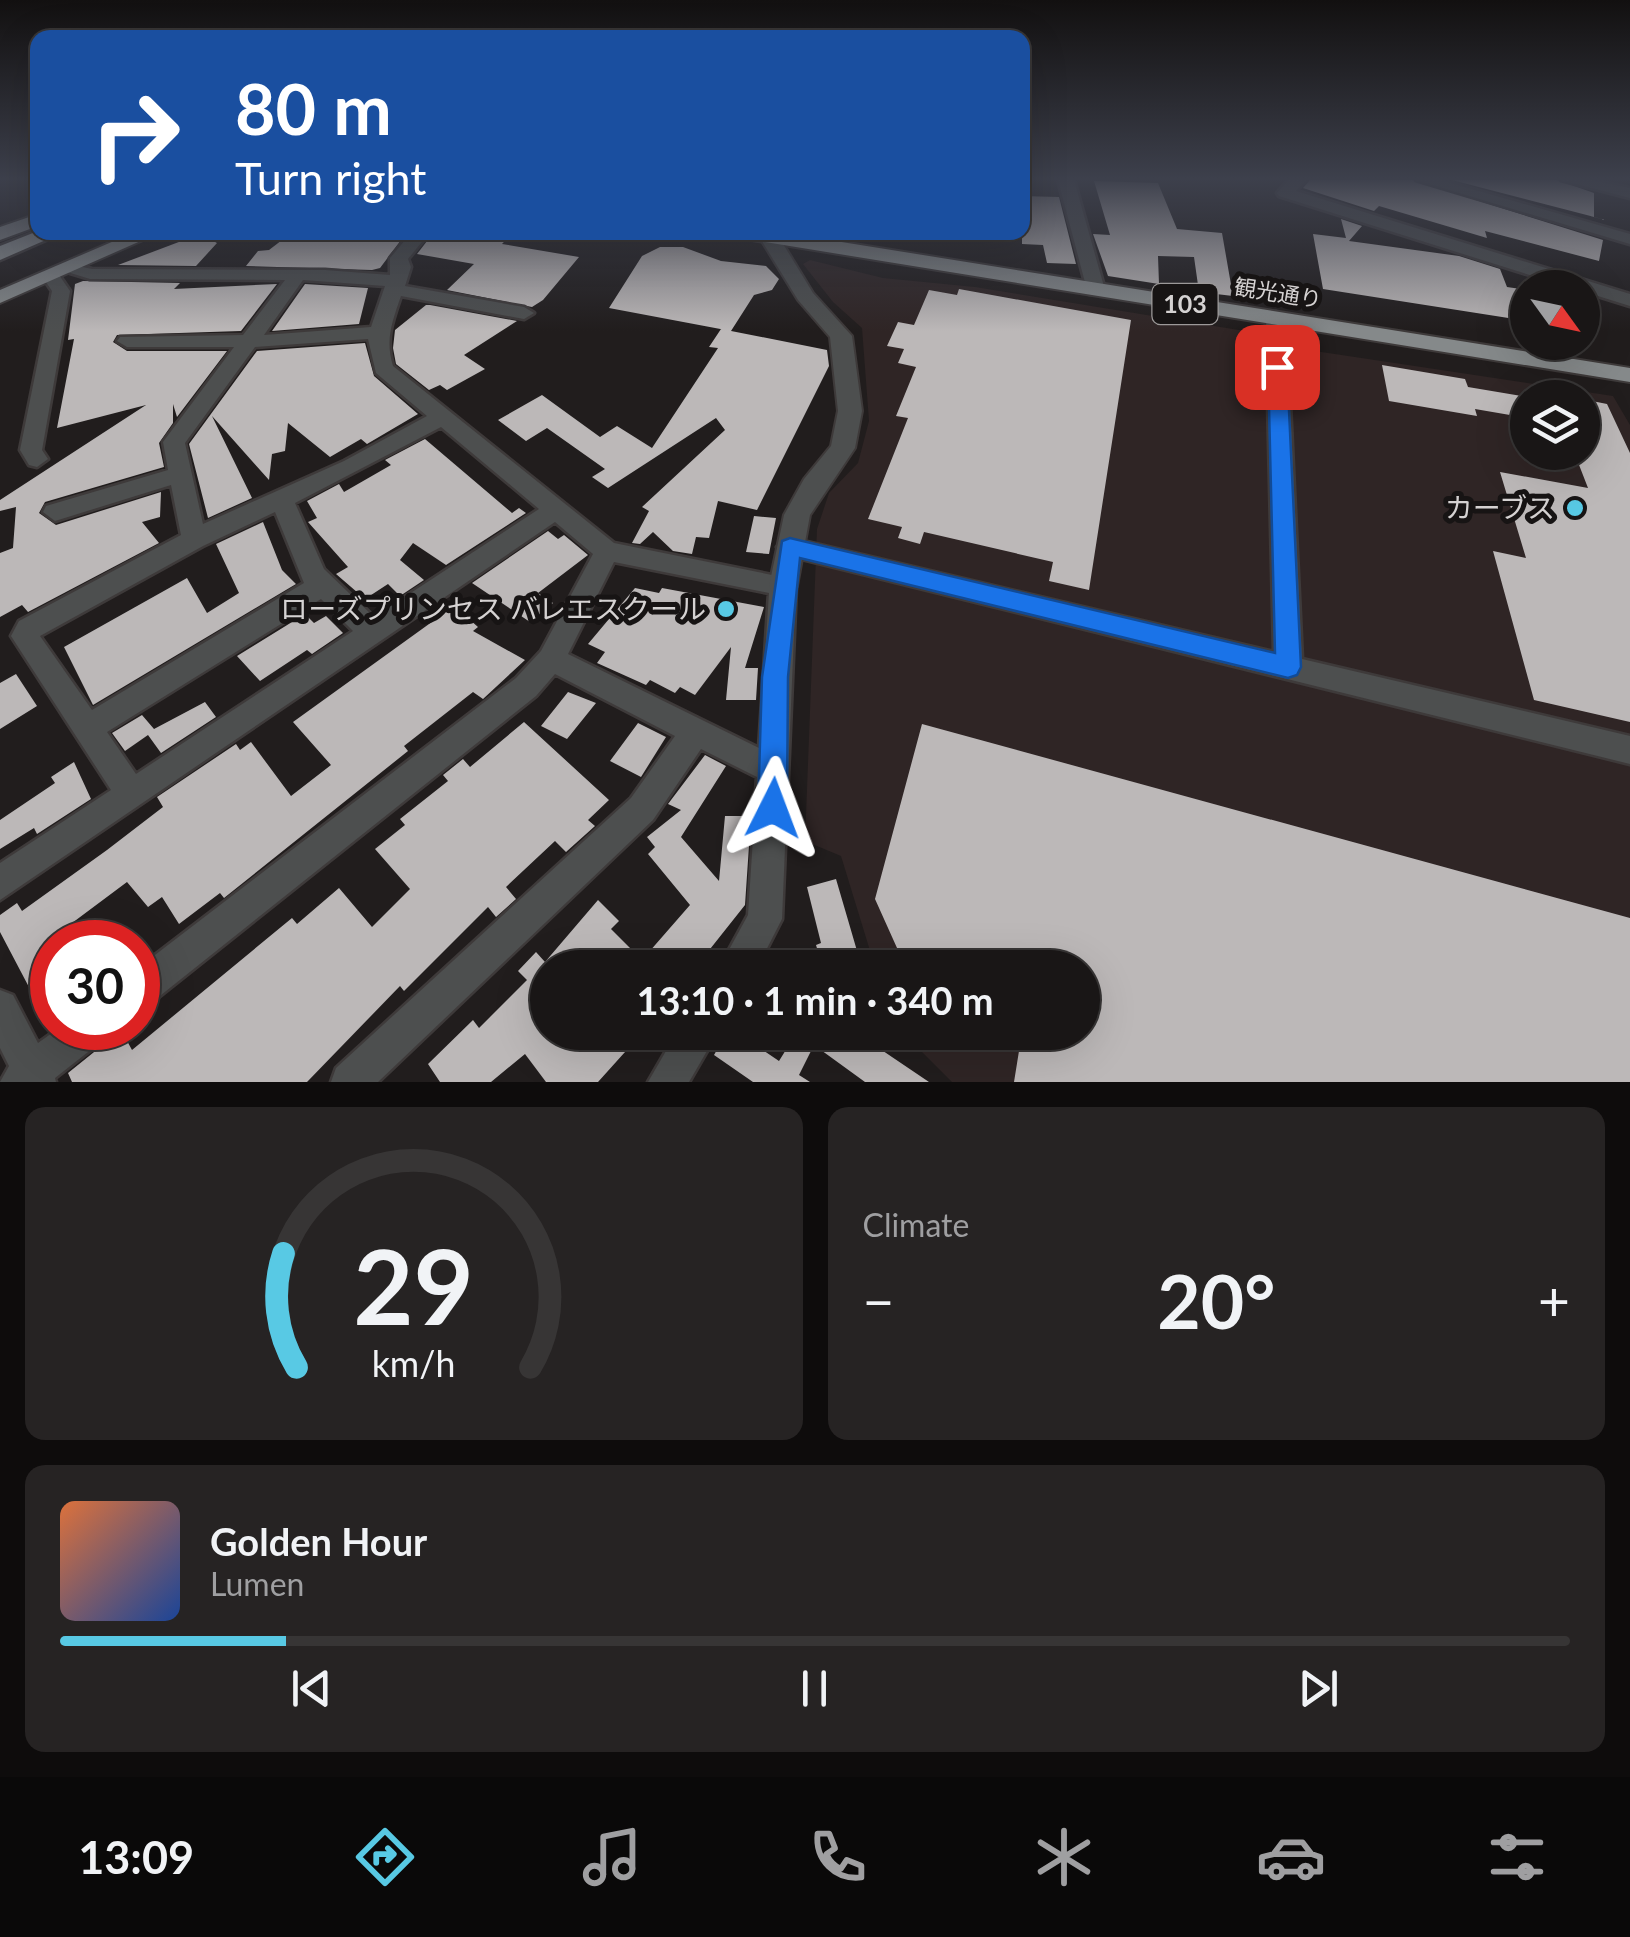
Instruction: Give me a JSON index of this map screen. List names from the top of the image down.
{
  "streets": {
    "highway": ["観光通り", "103"]
  },
  "places": ["カーブス", "ローズプリンセス バレエスクール"],
  "north": "bottom right",
  "page": {
    "turn": ["80 m", "Turn right"],
    "limit": "30",
    "trip": "13:10 · 1 min · 340 m",
    "tile": "Climate",
    "heat": ["−", "20°", "+"],
    "song": ["Golden Hour", "Lumen"],
    "tabs": "13:09",
    "gauge": ["29", "km/h"]
  }
}
